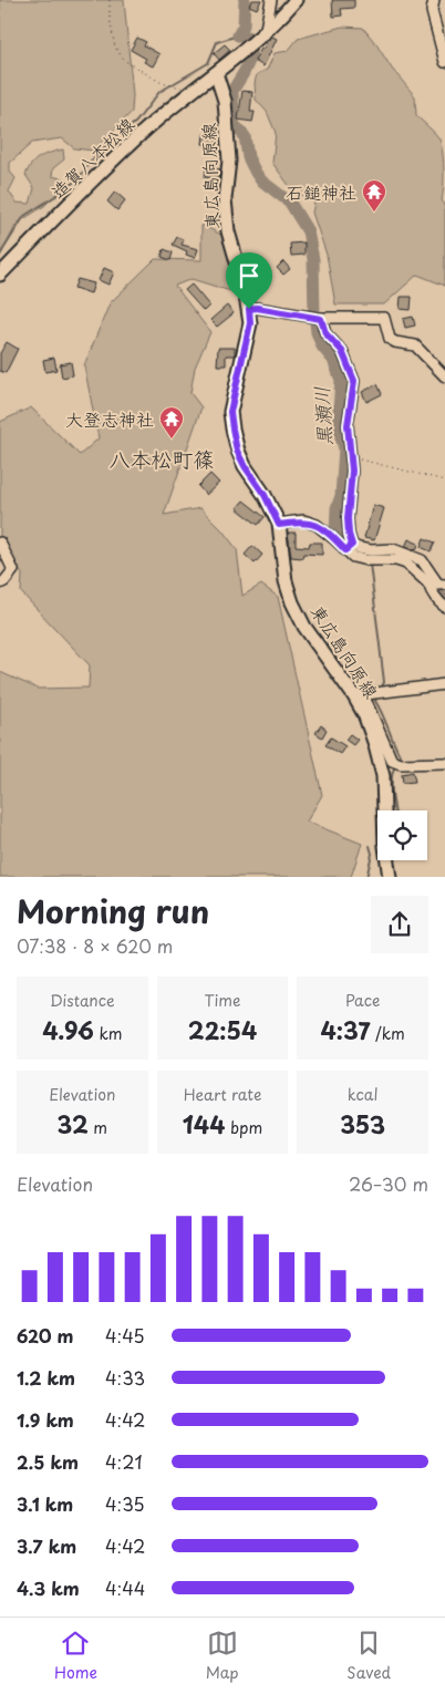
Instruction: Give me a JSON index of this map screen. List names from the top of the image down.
{
  "streets": {
    "main road": ["造賀八本松線", "東広島向原線"]
  },
  "crossings": [
    ["造賀八本松線", "東広島向原線"]
  ],
  "districts": ["八本松町篠"],
  "water": ["黒瀬川"],
  "places": {
    "temple": ["石鎚神社", "大登志神社"]
  },
  "page": {
    "heading": ["Morning run", "07:38 · 8 × 620 m"],
    "stats": [
      ["Distance", "4.96 km"],
      ["Time", "22:54"],
      ["Pace", "4:37 /km"],
      ["Elevation", "32 m"],
      ["Heart rate", "144 bpm"],
      ["kcal", "353"]
    ],
    "chart": ["Elevation", "26–30 m"],
    "list": [
      {
        "name": "620 m",
        "note": "4:45"
      },
      {
        "name": "1.2 km",
        "note": "4:33"
      },
      {
        "name": "1.9 km",
        "note": "4:42"
      },
      {
        "name": "2.5 km",
        "note": "4:21"
      },
      {
        "name": "3.1 km",
        "note": "4:35"
      },
      {
        "name": "3.7 km",
        "note": "4:42"
      },
      {
        "name": "4.3 km",
        "note": "4:44"
      }
    ],
    "tabs": ["Home", "Map", "Saved"]
  }
}
